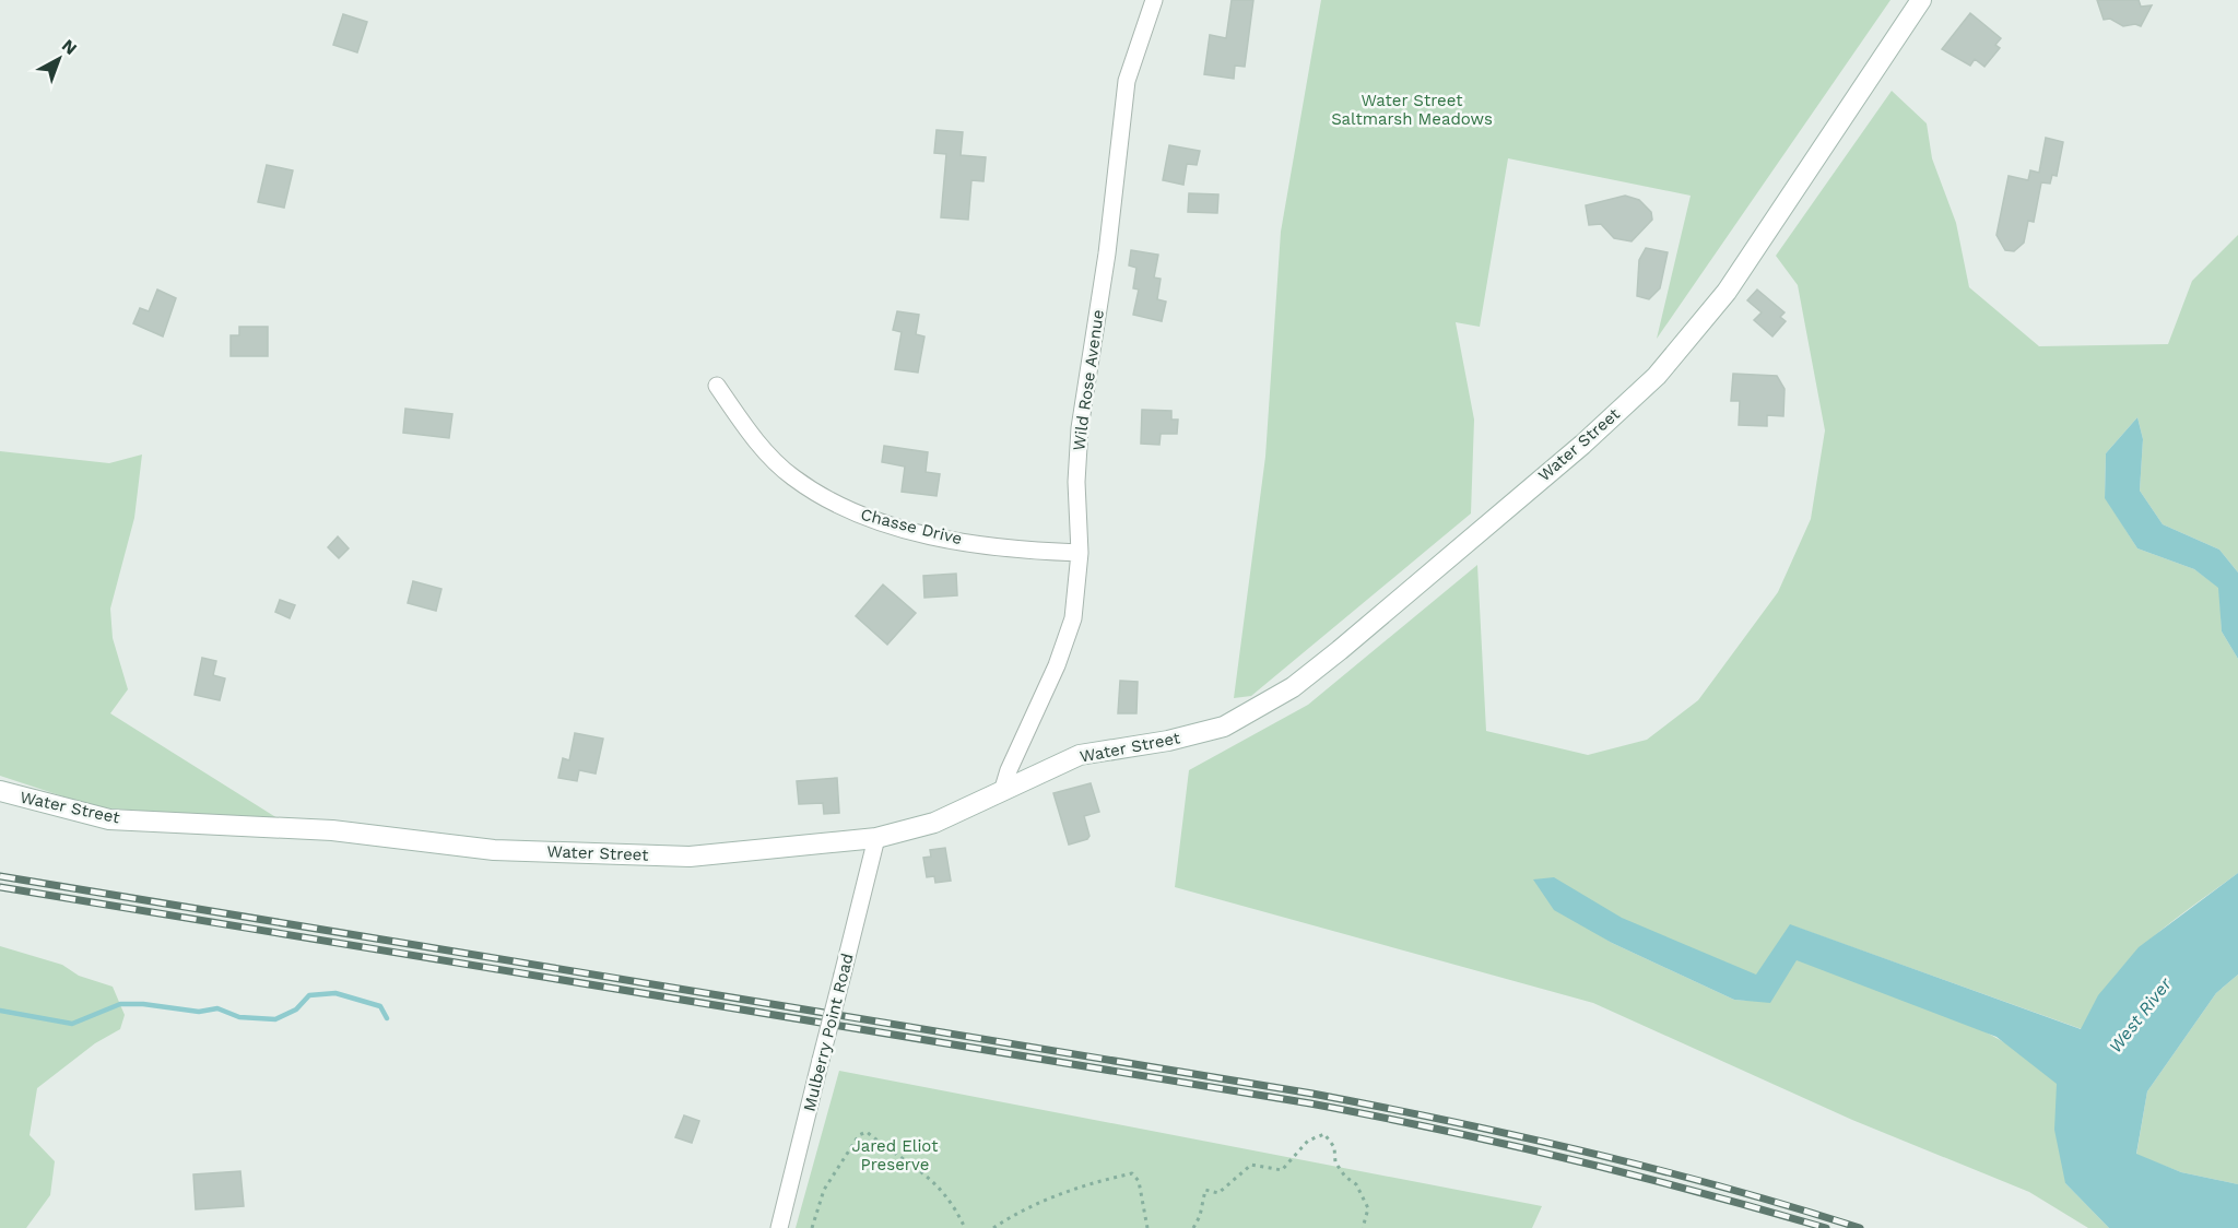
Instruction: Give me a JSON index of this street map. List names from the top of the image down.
{
  "streets": {
    "main road": ["Water Street"],
    "street": ["Wild Rose Avenue", "Chasse Drive", "Mulberry Point Road"]
  },
  "crossings": [
    ["Wild Rose Avenue", "Water Street"],
    ["Wild Rose Avenue", "Chasse Drive"],
    ["Water Street", "Mulberry Point Road"]
  ],
  "water": ["West River"],
  "parks": ["Water Street Saltmarsh Meadows", "Jared Eliot Preserve"],
  "north": "top right"
}
